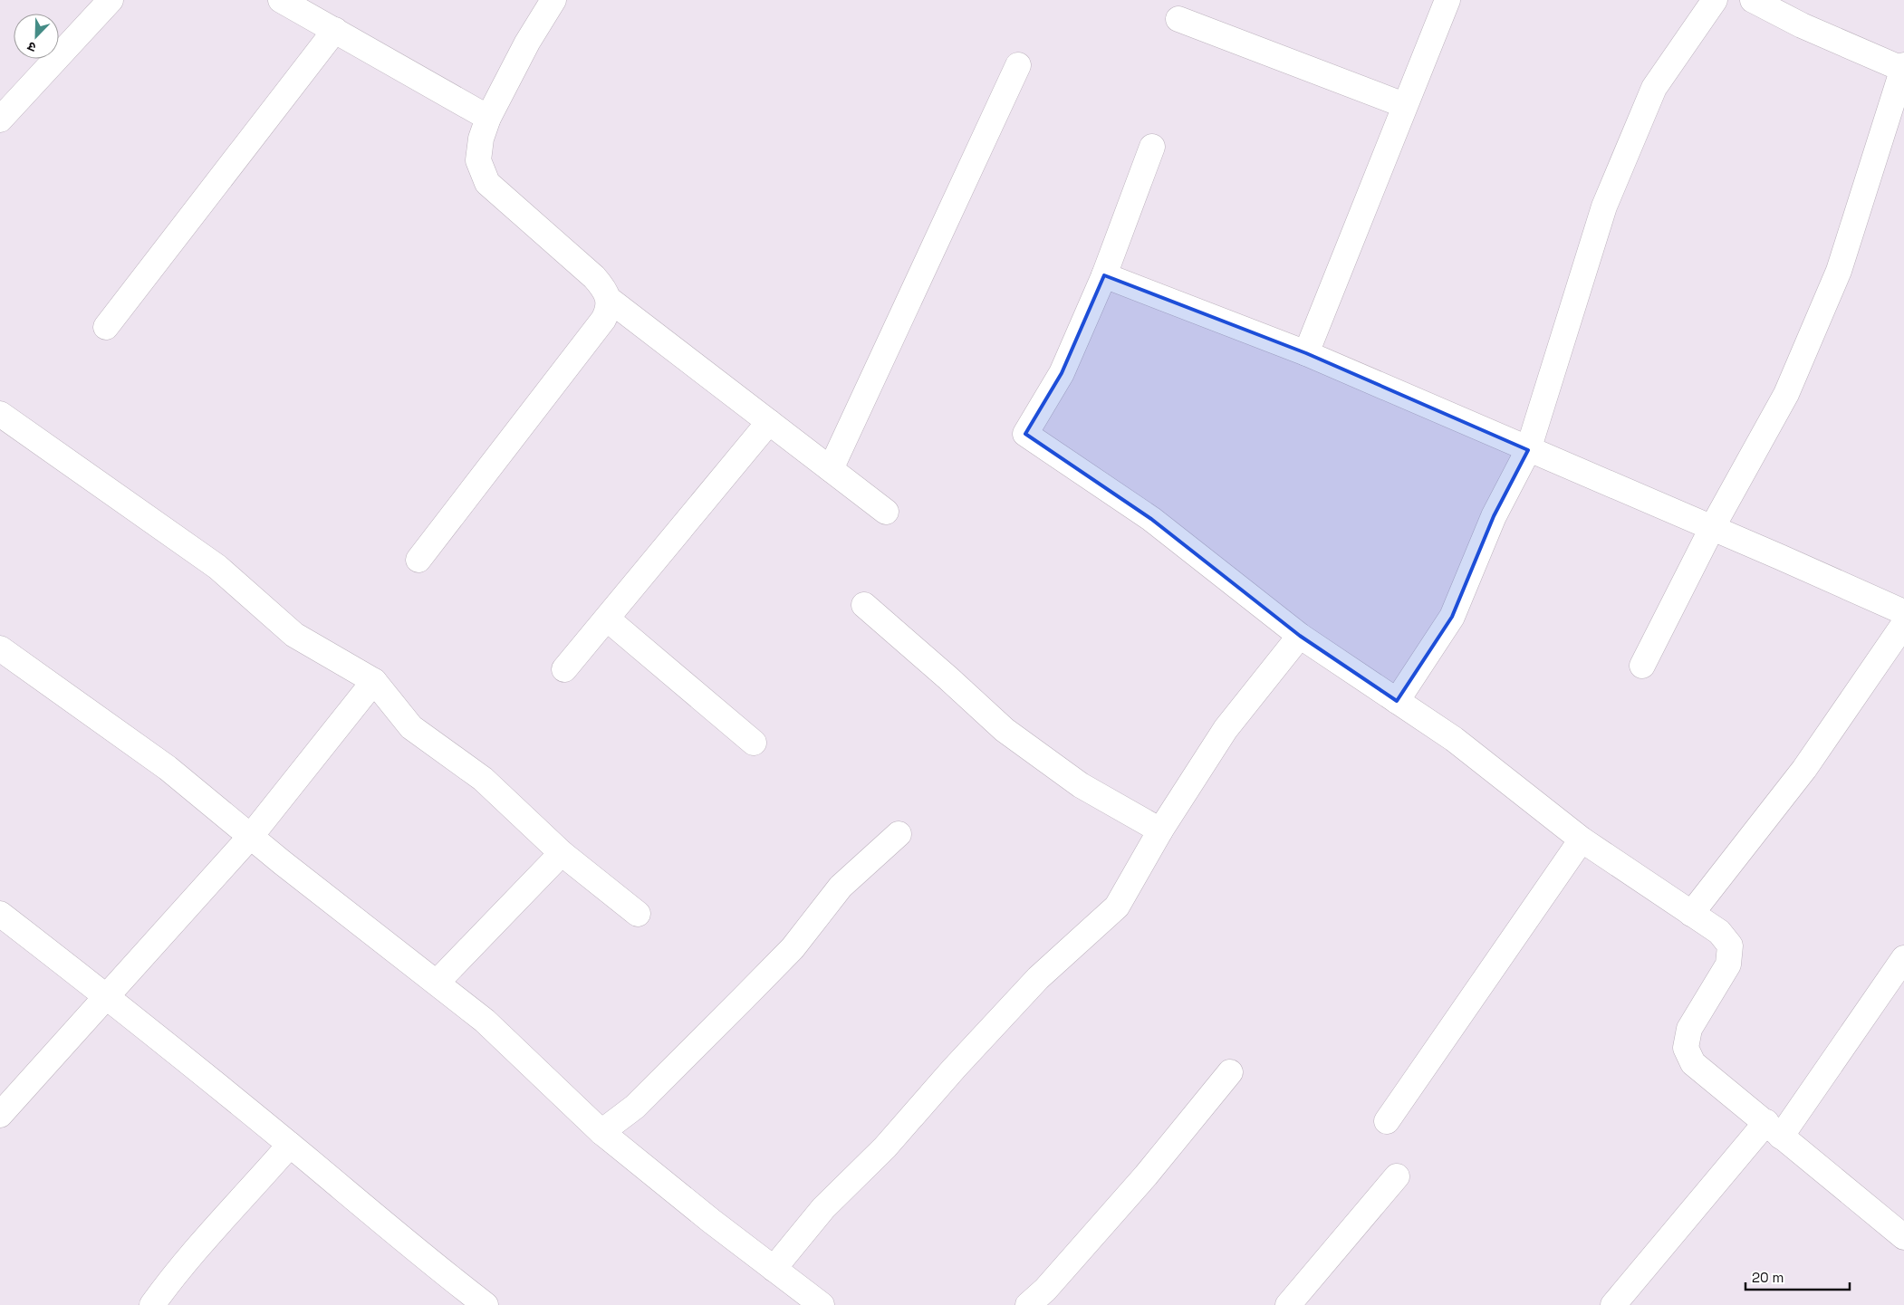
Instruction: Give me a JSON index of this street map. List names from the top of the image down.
{
  "scale_bar": "20 m",
  "north": "bottom left"
}
